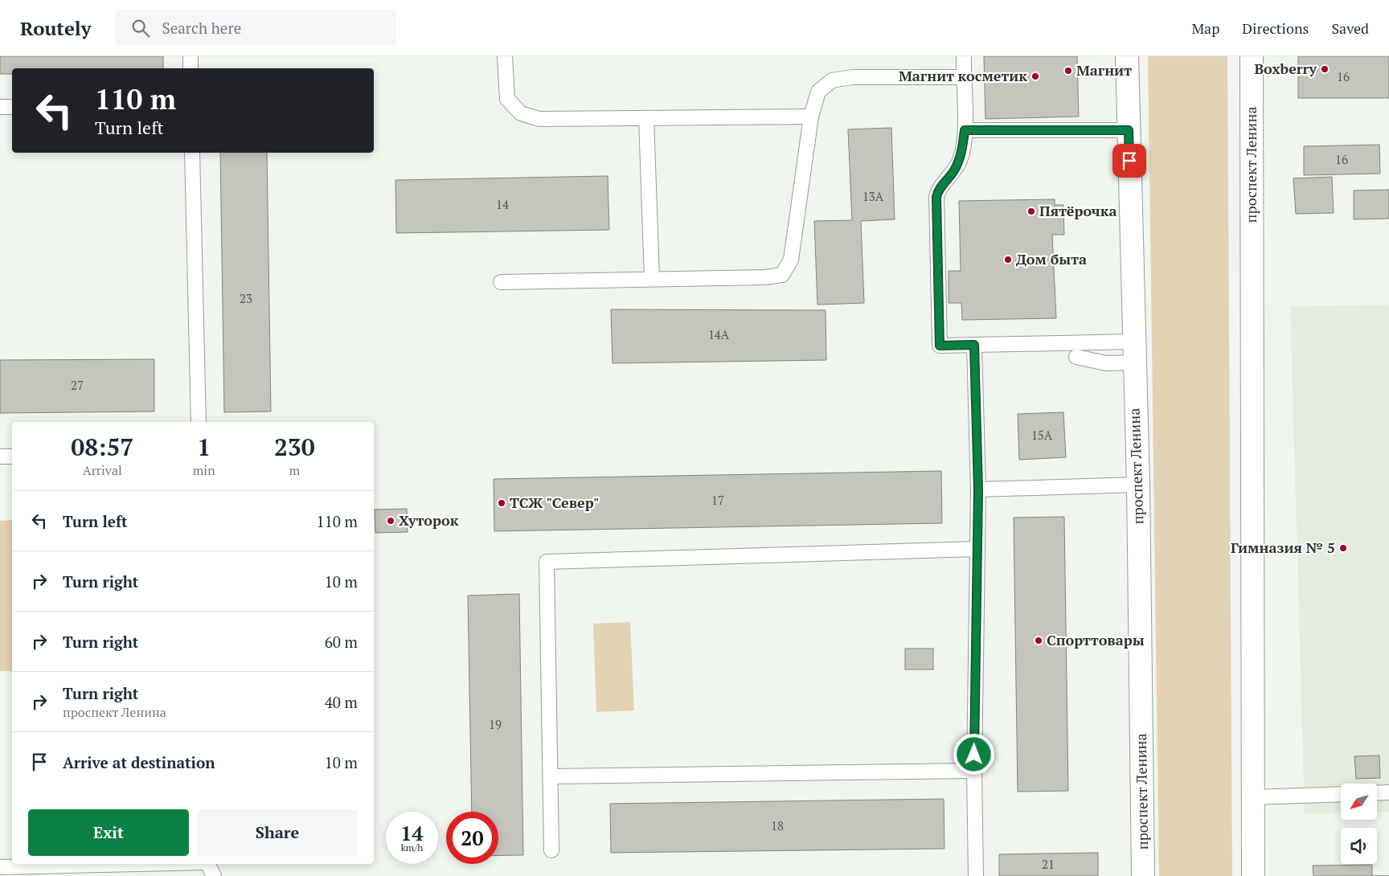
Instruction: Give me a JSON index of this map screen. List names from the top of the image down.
{
  "streets": {
    "street": ["проспект Ленина"]
  },
  "places": [
    "Boxberry",
    "Магнит",
    "Магнит косметик",
    "Пятёрочка",
    "Дом быта",
    "ТСЖ \"Север\"",
    "Хуторок",
    "Гимназия № 5",
    "Спорттовары"
  ],
  "house_numbers": [
    "16",
    "16",
    "13А",
    "14",
    "23",
    "14А",
    "27",
    "15А",
    "17",
    "19",
    "18",
    "21"
  ],
  "north": "bottom left",
  "page": {
    "header": "Routely",
    "search": "Search here",
    "nav": ["Map", "Directions", "Saved"],
    "turn": ["110 m", "Turn left"],
    "eta": [
      "08:57",
      "Arrival",
      "1",
      "min",
      "230",
      "m"
    ],
    "list": [
      {
        "name": "Turn left",
        "value": "110 m"
      },
      {
        "name": "Turn right",
        "value": "10 m"
      },
      {
        "name": "Turn right",
        "value": "60 m"
      },
      {
        "name": "Turn right",
        "note": "проспект Ленина",
        "value": "40 m"
      },
      {
        "name": "Arrive at destination",
        "value": "10 m"
      }
    ],
    "buttons": ["Exit", "Share"],
    "speed": "14 km/h",
    "limit": "20"
  }
}
